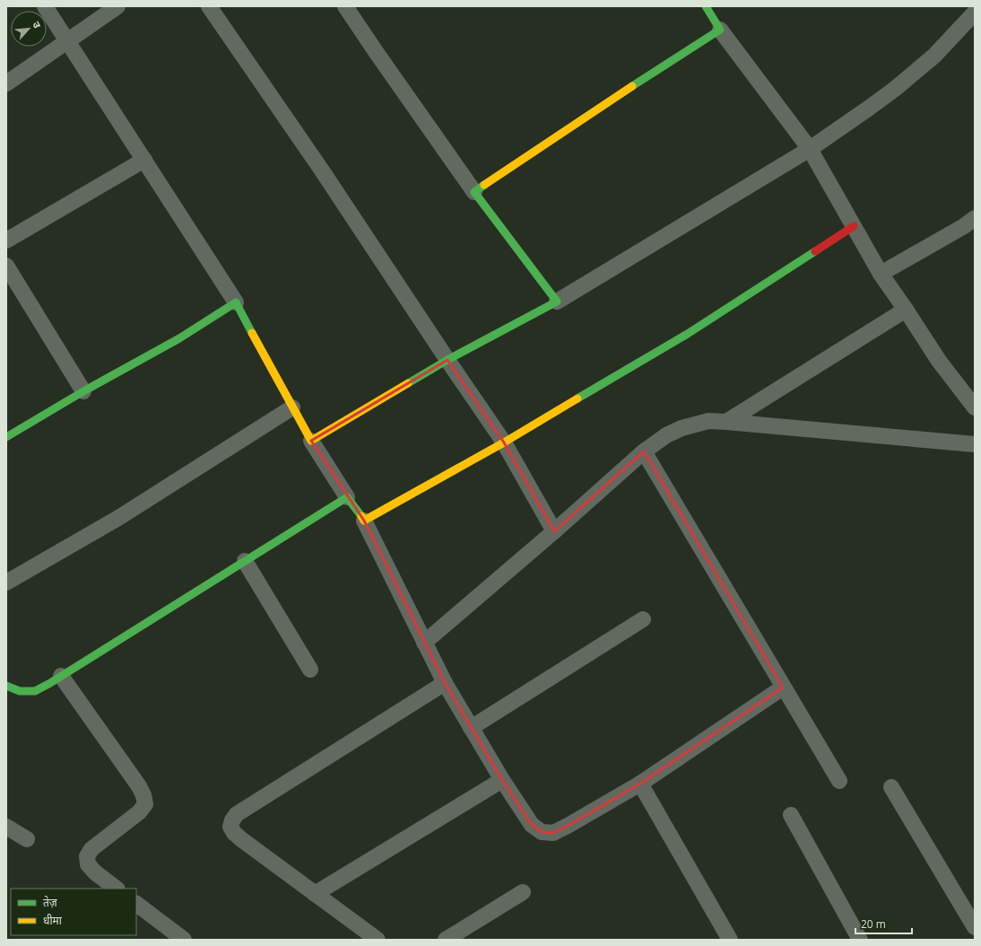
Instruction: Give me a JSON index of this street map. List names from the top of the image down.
{
  "legend": ["तेज़", "धीमा"],
  "scale_bar": "20 m",
  "north": "top right"
}
